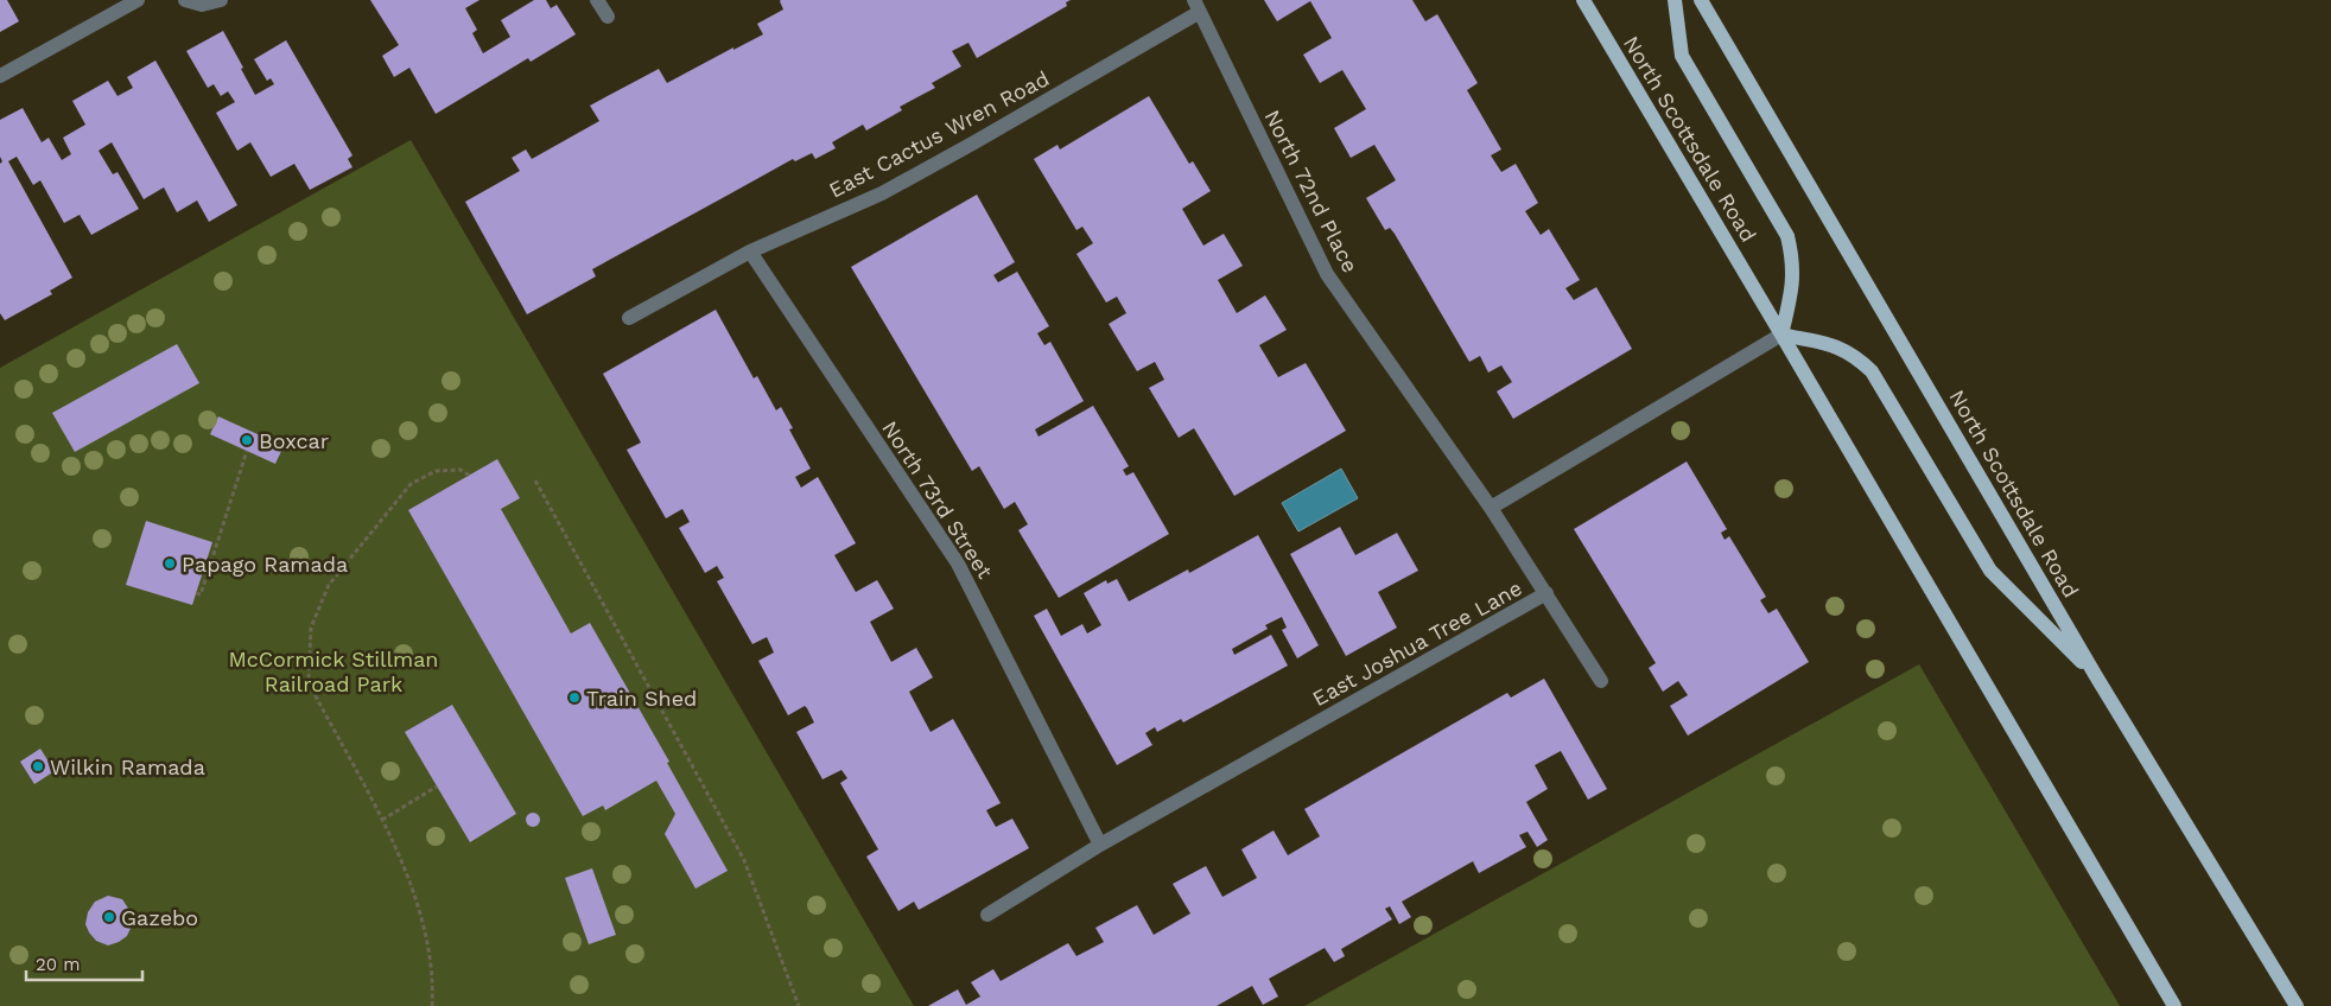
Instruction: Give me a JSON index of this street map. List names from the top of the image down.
{
  "streets": {
    "main road": ["North Scottsdale Road"],
    "street": [
      "East Cactus Wren Road",
      "North 72nd Place",
      "North 73rd Street",
      "East Joshua Tree Lane"
    ]
  },
  "crossings": [
    ["East Cactus Wren Road", "North 72nd Place"],
    ["East Cactus Wren Road", "North 73rd Street"],
    ["North 72nd Place", "East Joshua Tree Lane"],
    ["North 73rd Street", "East Joshua Tree Lane"]
  ],
  "parks": ["McCormick Stillman Railroad Park"],
  "places": [
    "Boxcar",
    "Papago Ramada",
    "Train Shed",
    "Wilkin Ramada",
    "Gazebo"
  ],
  "scale_bar": "20 m"
}
